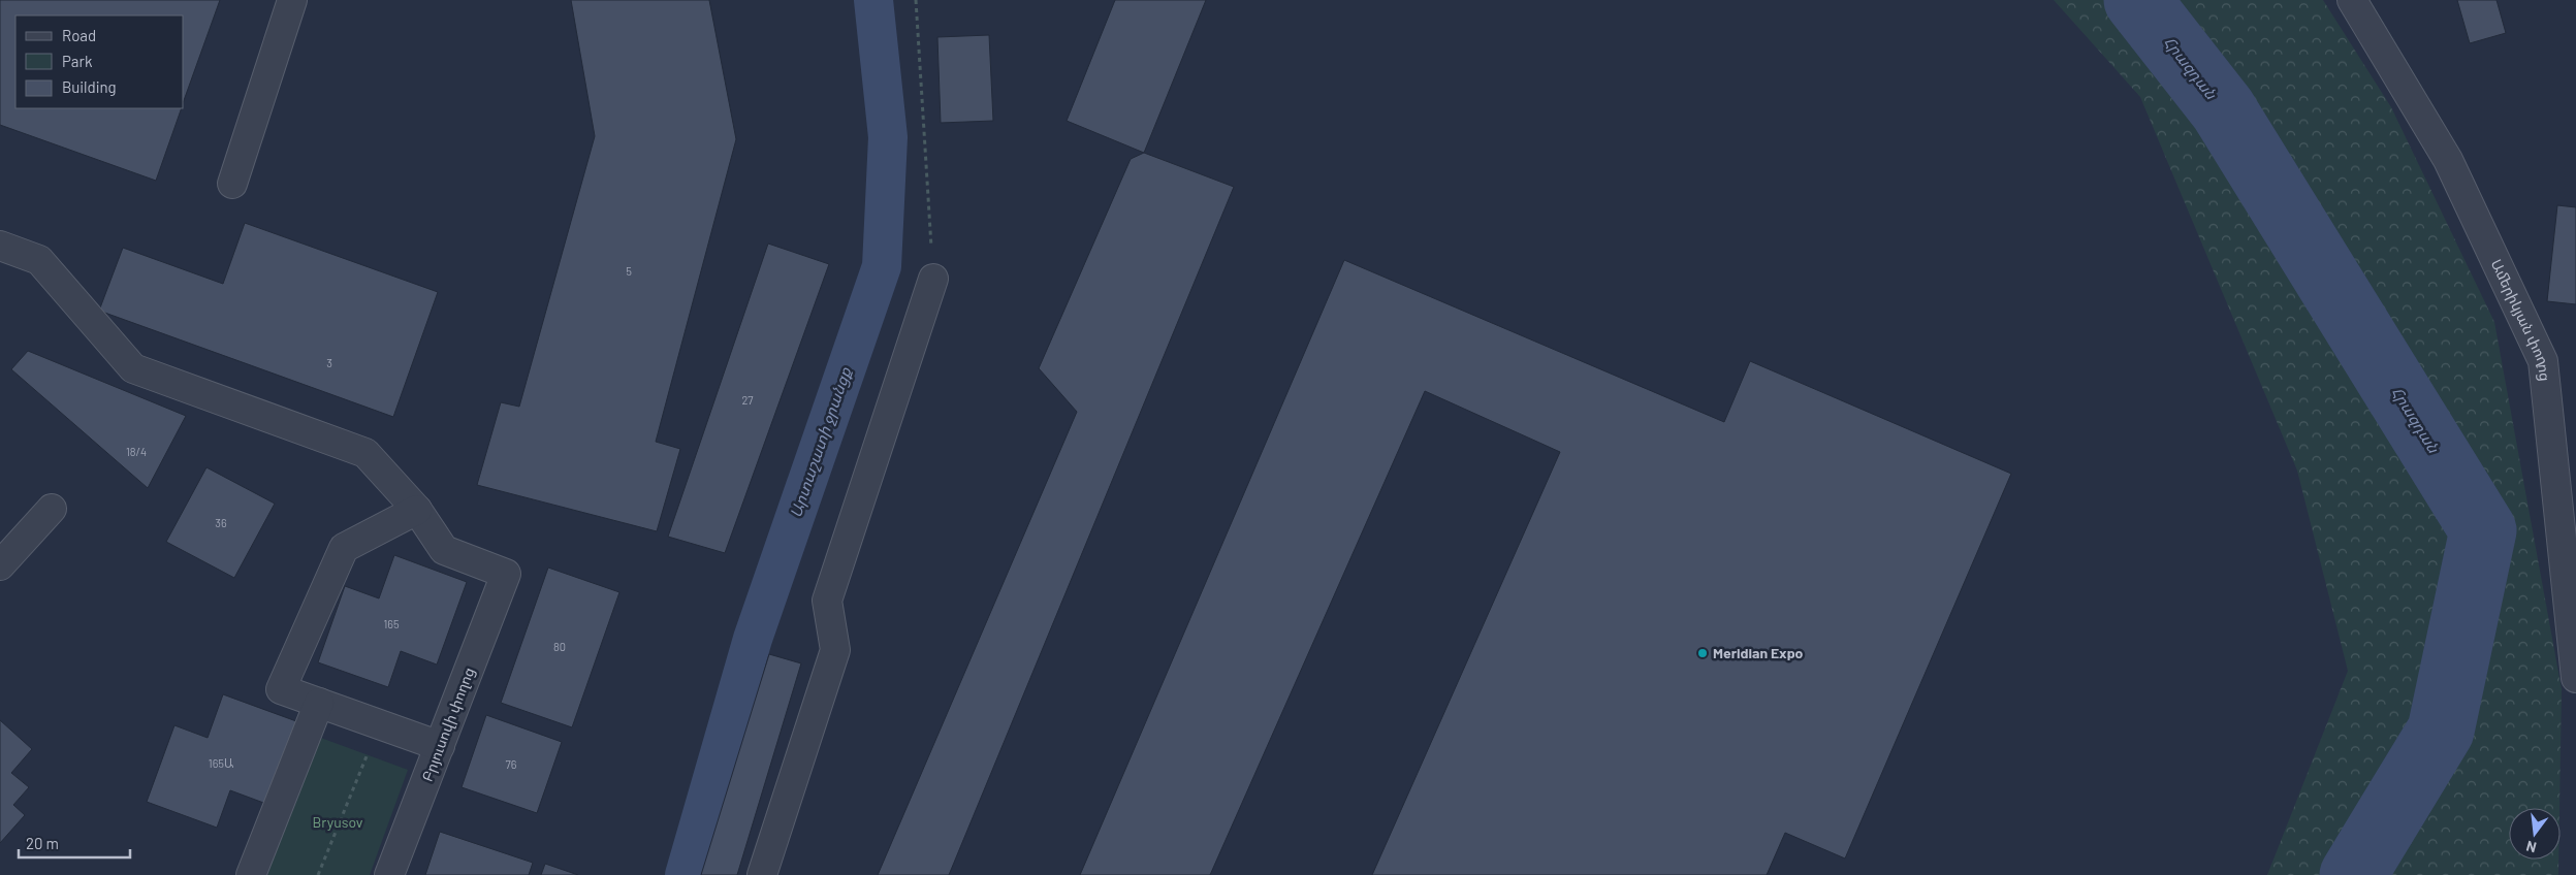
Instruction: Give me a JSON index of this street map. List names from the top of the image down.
{
  "streets": {
    "street": ["Ամերիկյան փողոց", "Բրյուսովի փողոց"]
  },
  "water": ["Հրազդան", "Արտաշատի ջրանցք"],
  "parks": ["Bryusov"],
  "places": ["Meridian Expo"],
  "house_numbers": [
    "5",
    "3",
    "27",
    "18/4",
    "36",
    "165",
    "80",
    "165Ա",
    "76"
  ],
  "legend": ["Road", "Park", "Building"],
  "scale_bar": "20 m",
  "north": "bottom"
}
